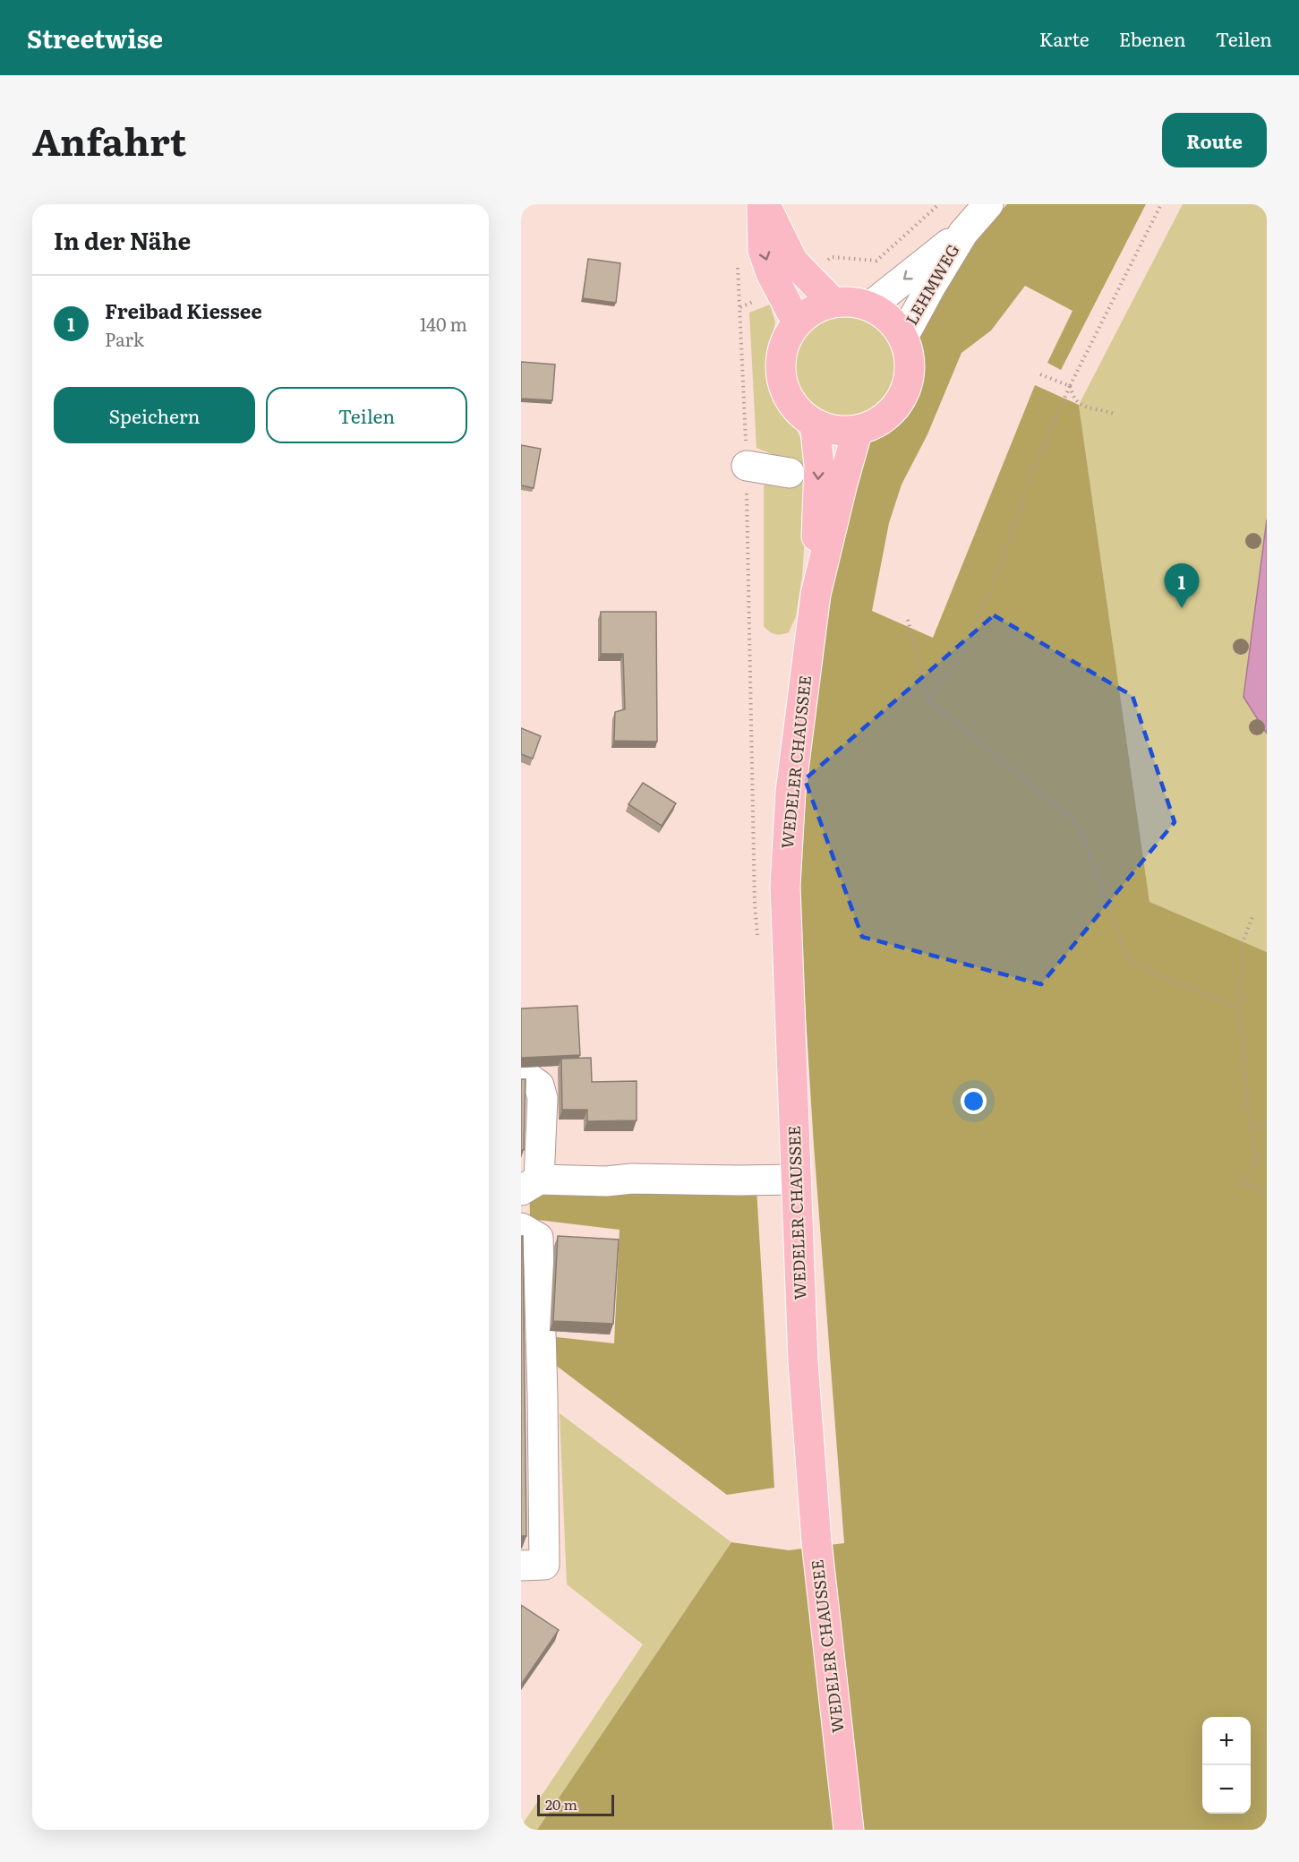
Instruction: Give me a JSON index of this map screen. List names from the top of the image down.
{
  "streets": {
    "main road": ["WEDELER CHAUSSEE"],
    "street": ["LEHMWEG"]
  },
  "crossings": [
    ["LEHMWEG", "WEDELER CHAUSSEE"]
  ],
  "scale_bar": "20 m",
  "page": {
    "header": "Streetwise",
    "nav": ["Karte", "Ebenen", "Teilen"],
    "title": "Anfahrt",
    "buttons": [
      "Route",
      ["Speichern", "Teilen"]
    ],
    "heading": "In der Nähe",
    "list": [
      {
        "mark": "1",
        "name": "Freibad Kiessee",
        "note": "Park",
        "value": "140 m"
      }
    ],
    "pins": "1",
    "map_buttons": ["+", "−"],
    "scale": "20 m"
  }
}
